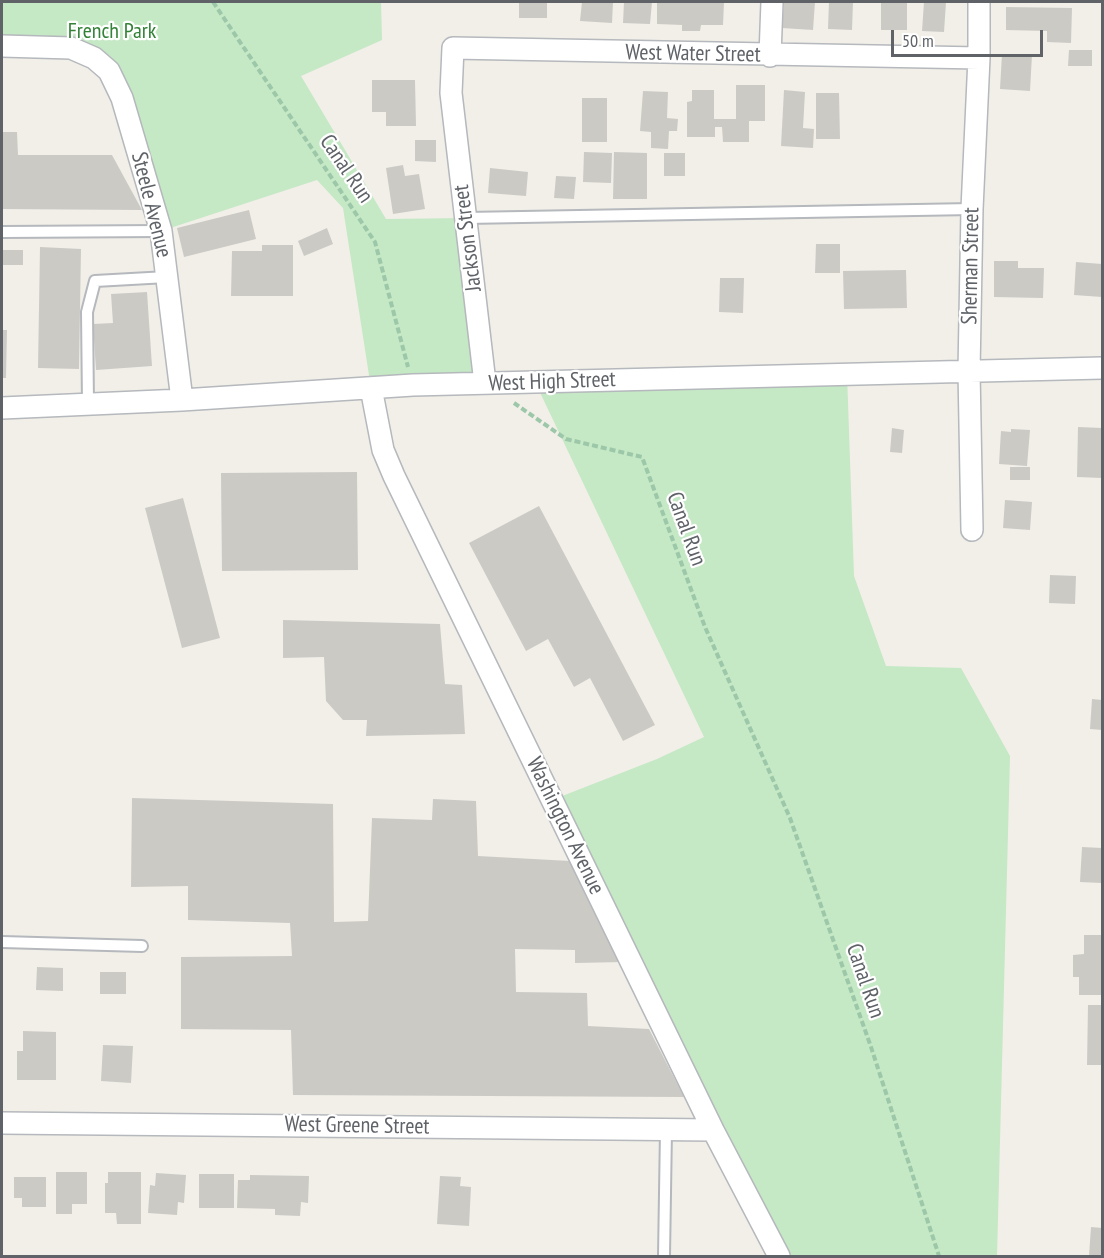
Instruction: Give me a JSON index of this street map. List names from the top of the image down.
{
  "streets": {
    "street": [
      "West Water Street",
      "Steele Avenue",
      "Jackson Street",
      "Sherman Street",
      "West High Street",
      "Washington Avenue",
      "West Greene Street"
    ],
    "path": ["Canal Run"]
  },
  "crossings": [
    ["West Water Street", "Jackson Street"],
    ["West Water Street", "Sherman Street"],
    ["Canal Run", "West High Street"],
    ["Steele Avenue", "West High Street"],
    ["Jackson Street", "West High Street"],
    ["Sherman Street", "West High Street"],
    ["West High Street", "Washington Avenue"],
    ["Washington Avenue", "West Greene Street"]
  ],
  "parks": ["French Park"],
  "scale_bar": "50 m"
}
